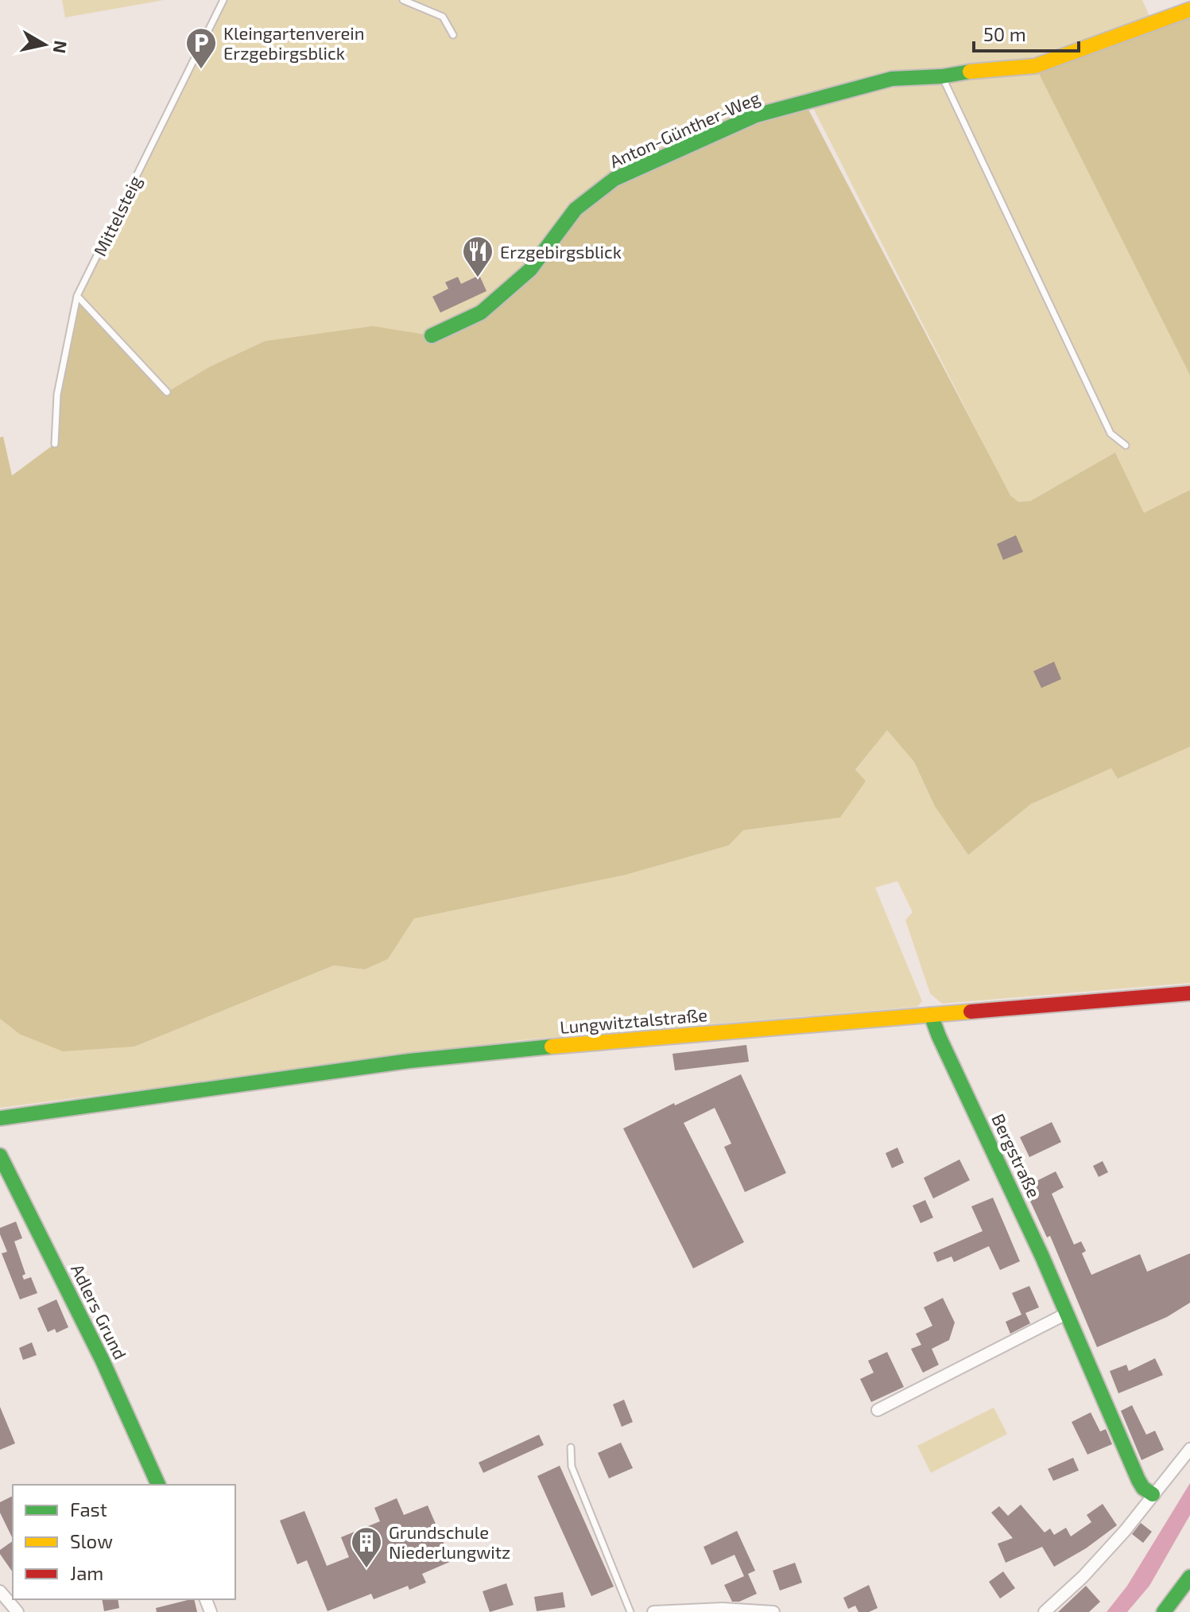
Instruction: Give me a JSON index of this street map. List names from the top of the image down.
{
  "streets": {
    "street": [
      "Anton-Günther-Weg",
      "Lungwitztalstraße",
      "Bergstraße",
      "Adlers Grund"
    ],
    "lane": ["Mittelsteig"]
  },
  "crossings": [
    ["Lungwitztalstraße", "Bergstraße"]
  ],
  "places": {
    "parking": ["Kleingartenverein Erzgebirgsblick"],
    "restaurant": ["Erzgebirgsblick"],
    "building": ["Grundschule Niederlungwitz"]
  },
  "legend": ["Fast", "Slow", "Jam"],
  "scale_bar": "50 m",
  "north": "right"
}
